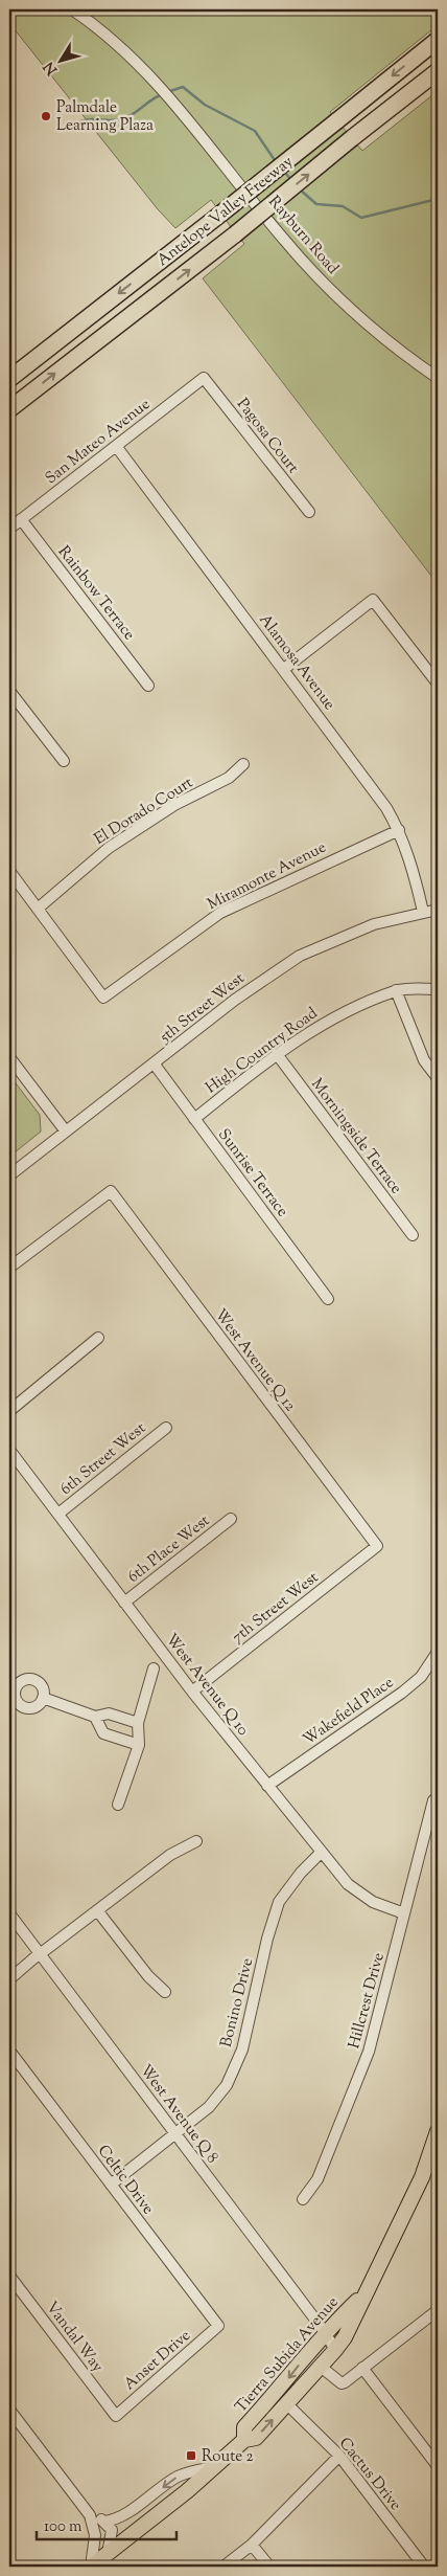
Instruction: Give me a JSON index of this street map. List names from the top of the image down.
{
  "streets": {
    "highway": ["Antelope Valley Freeway"],
    "main road": ["Tierra Subida Avenue"],
    "street": [
      "Rayburn Road",
      "Pagosa Court",
      "San Mateo Avenue",
      "Rainbow Terrace",
      "Alamosa Avenue",
      "El Dorado Court",
      "Miramonte Avenue",
      "5th Street West",
      "High Country Road",
      "Morningside Terrace",
      "Sunrise Terrace",
      "West Avenue Q 12",
      "6th Street West",
      "6th Place West",
      "7th Street West",
      "West Avenue Q 10",
      "Wakefield Place",
      "Hillcrest Drive",
      "Bonino Drive",
      "West Avenue Q 8",
      "Celtic Drive",
      "Vandal Way",
      "Anset Drive",
      "Cactus Drive"
    ]
  },
  "crossings": [
    ["Pagosa Court", "San Mateo Avenue"],
    ["San Mateo Avenue", "Rainbow Terrace"],
    ["San Mateo Avenue", "Alamosa Avenue"],
    ["Alamosa Avenue", "Miramonte Avenue"],
    ["Alamosa Avenue", "5th Street West"],
    ["El Dorado Court", "Miramonte Avenue"],
    ["5th Street West", "Sunrise Terrace"],
    ["High Country Road", "Morningside Terrace"],
    ["High Country Road", "Sunrise Terrace"],
    ["West Avenue Q 12", "7th Street West"],
    ["6th Street West", "West Avenue Q 10"],
    ["6th Place West", "West Avenue Q 10"],
    ["7th Street West", "West Avenue Q 10"],
    ["West Avenue Q 10", "Wakefield Place"],
    ["West Avenue Q 10", "Hillcrest Drive"],
    ["West Avenue Q 10", "Bonino Drive"],
    ["Bonino Drive", "West Avenue Q 8"],
    ["Bonino Drive", "Celtic Drive"],
    ["West Avenue Q 8", "Tierra Subida Avenue"],
    ["Celtic Drive", "Anset Drive"],
    ["Vandal Way", "Anset Drive"],
    ["Tierra Subida Avenue", "Cactus Drive"]
  ],
  "places": {
    "other": ["Palmdale Learning Plaza"],
    "transit": ["Route 2"]
  },
  "scale_bar": "100 m",
  "north": "bottom left"
}
